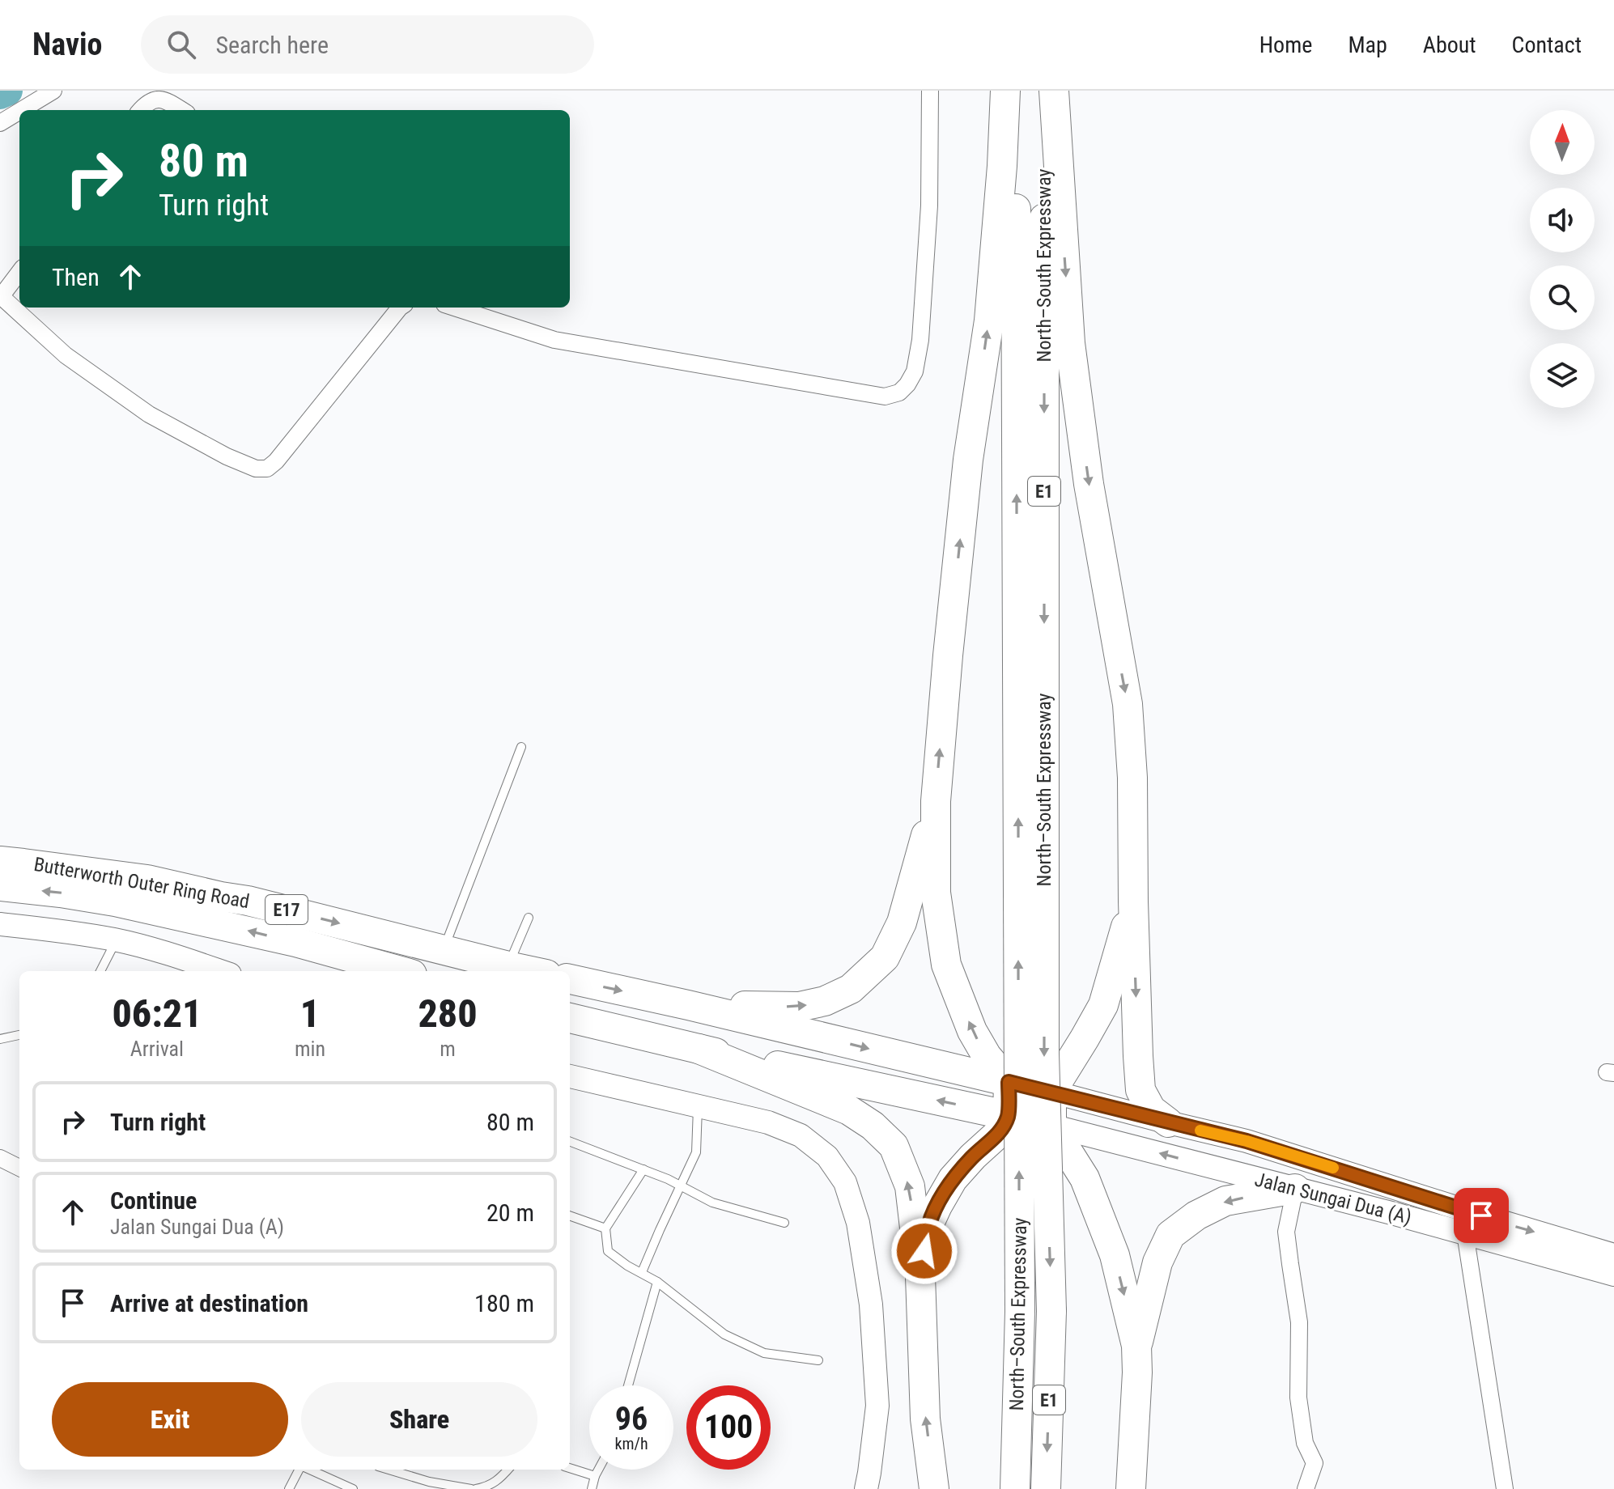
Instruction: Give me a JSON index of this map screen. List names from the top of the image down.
{
  "streets": {
    "highway": [
      "North–South Expressway",
      "E1",
      "Butterworth Outer Ring Road",
      "E17"
    ],
    "main road": ["Jalan Sungai Dua (A)"]
  },
  "north": "top",
  "page": {
    "header": "Navio",
    "search": "Search here",
    "nav": [
      "Home",
      "Map",
      "About",
      "Contact"
    ],
    "turn": ["80 m", "Turn right"],
    "then": "Then",
    "eta": [
      "06:21",
      "Arrival",
      "1",
      "min",
      "280",
      "m"
    ],
    "list": [
      {
        "name": "Turn right",
        "value": "80 m"
      },
      {
        "name": "Continue",
        "note": "Jalan Sungai Dua (A)",
        "value": "20 m"
      },
      {
        "name": "Arrive at destination",
        "value": "180 m"
      }
    ],
    "buttons": ["Exit", "Share"],
    "speed": "96 km/h",
    "limit": "100"
  }
}
